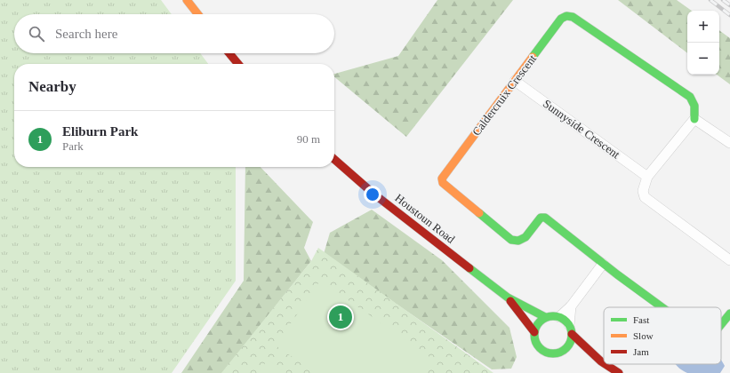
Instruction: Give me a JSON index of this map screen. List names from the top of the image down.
{
  "streets": {
    "street": ["Caldercruix Crescent", "Sunnyside Crescent", "Houstoun Road"]
  },
  "crossings": [
    ["Caldercruix Crescent", "Sunnyside Crescent"]
  ],
  "legend": ["Fast", "Slow", "Jam"],
  "page": {
    "map_buttons": ["+", "−"],
    "search": "Search here",
    "heading": "Nearby",
    "list": [
      {
        "mark": "1",
        "name": "Eliburn Park",
        "note": "Park",
        "value": "90 m"
      }
    ],
    "pins": "1"
  }
}
